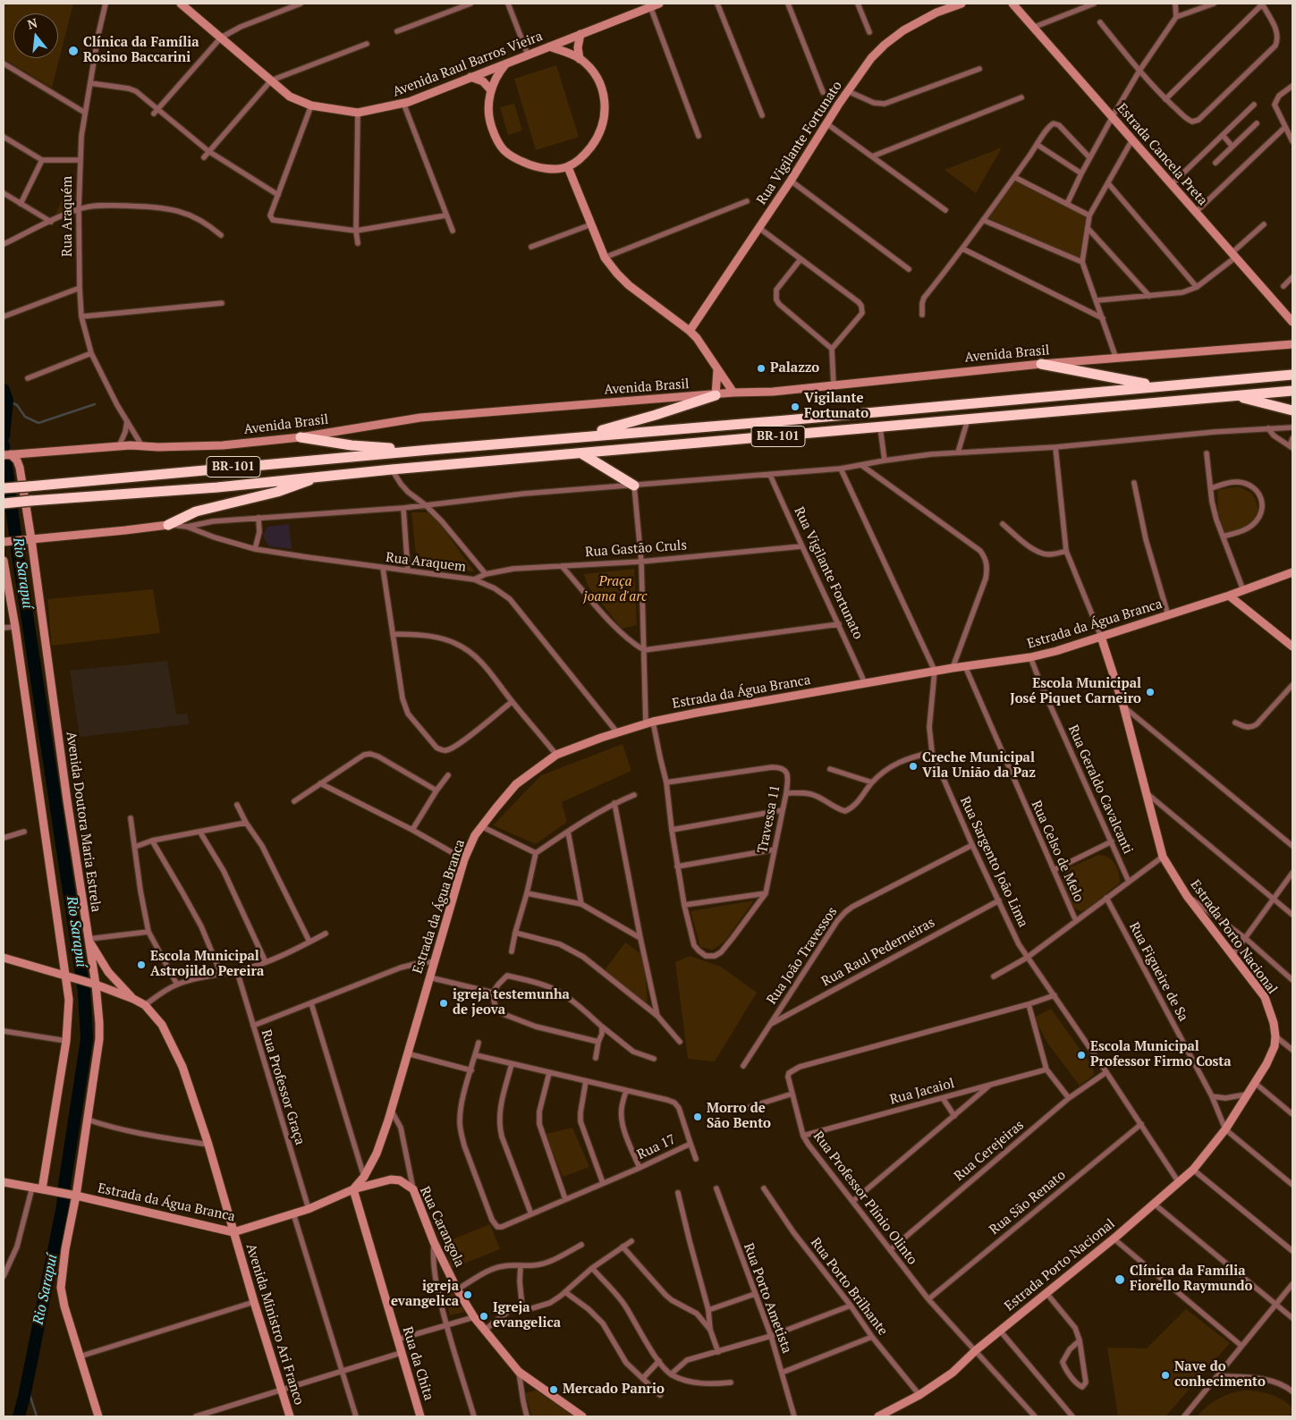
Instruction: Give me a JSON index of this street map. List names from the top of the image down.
{
  "streets": {
    "highway": ["BR-101"],
    "street": [
      "Avenida Raul Barros Vieira",
      "Rua Vigilante Fortunato",
      "Estrada Cancela Preta",
      "Rua Araquém",
      "Avenida Brasil",
      "Rua Gastão Cruls",
      "Rua Araquem",
      "Estrada da Água Branca",
      "Rua Geraldo Cavalcanti",
      "Travessa 11",
      "Avenida Doutora Maria Estrela",
      "Rua Celso de Melo",
      "Rua Sargento João Lima",
      "Estrada Porto Nacional",
      "Rua Raul Pederneiras",
      "Rua João Travessos",
      "Rua Figueire de Sa",
      "Rua Professor Graça",
      "Rua Jacaiol",
      "Rua 17",
      "Rua Cerejeiras",
      "Rua Professor Plínio Olinto",
      "Rua São Renato",
      "Rua Carangola",
      "Rua Porto Brilhante",
      "Rua Porto Ametista",
      "Avenida Ministro Ari Franco",
      "Rua da Chita"
    ]
  },
  "crossings": [
    ["Rua Vigilante Fortunato", "Rua Gastão Cruls"],
    ["Rua Vigilante Fortunato", "Estrada da Água Branca"],
    ["Rua Araquém", "Avenida Brasil"],
    ["Avenida Brasil", "Avenida Doutora Maria Estrela"],
    ["Rua Gastão Cruls", "Rua Araquem"],
    ["Rua Araquem", "Estrada da Água Branca"],
    ["Estrada da Água Branca", "Rua Geraldo Cavalcanti"],
    ["Estrada da Água Branca", "Avenida Doutora Maria Estrela"],
    ["Estrada da Água Branca", "Rua Celso de Melo"],
    ["Estrada da Água Branca", "Rua Sargento João Lima"],
    ["Estrada da Água Branca", "Estrada Porto Nacional"],
    ["Estrada da Água Branca", "Rua Professor Graça"],
    ["Estrada da Água Branca", "Rua Carangola"],
    ["Estrada da Água Branca", "Avenida Ministro Ari Franco"],
    ["Estrada da Água Branca", "Rua da Chita"],
    ["Avenida Doutora Maria Estrela", "Avenida Ministro Ari Franco"],
    ["Rua Sargento João Lima", "Estrada Porto Nacional"],
    ["Rua Sargento João Lima", "Rua Raul Pederneiras"],
    ["Rua Sargento João Lima", "Rua João Travessos"],
    ["Rua Sargento João Lima", "Rua Cerejeiras"],
    ["Rua Sargento João Lima", "Rua Professor Plínio Olinto"],
    ["Rua Sargento João Lima", "Rua São Renato"],
    ["Estrada Porto Nacional", "Rua Figueire de Sa"],
    ["Estrada Porto Nacional", "Rua Professor Plínio Olinto"],
    ["Estrada Porto Nacional", "Rua Porto Brilhante"],
    ["Rua Raul Pederneiras", "Rua João Travessos"],
    ["Rua Jacaiol", "Rua Professor Plínio Olinto"],
    ["Rua Cerejeiras", "Rua Professor Plínio Olinto"],
    ["Rua Professor Plínio Olinto", "Rua São Renato"],
    ["Rua Carangola", "Rua da Chita"]
  ],
  "water": ["Rio Sarapuí"],
  "parks": ["Praça joana d'arc"],
  "places": [
    "Clínica da Família Rosino Baccarini",
    "Palazzo",
    "Vigilante Fortunato",
    "Escola Municipal José Piquet Carneiro",
    "Creche Municipal Vila União da Paz",
    "Escola Municipal Astrojildo Pereira",
    "igreja testemunha de jeova",
    "Escola Municipal Professor Firmo Costa",
    "Morro de São Bento",
    "Clínica da Família Fiorello Raymundo",
    "igreja evangelica",
    "Igreja evangelica",
    "Nave do conhecimento",
    "Mercado Panrio"
  ],
  "north": "top"
}
